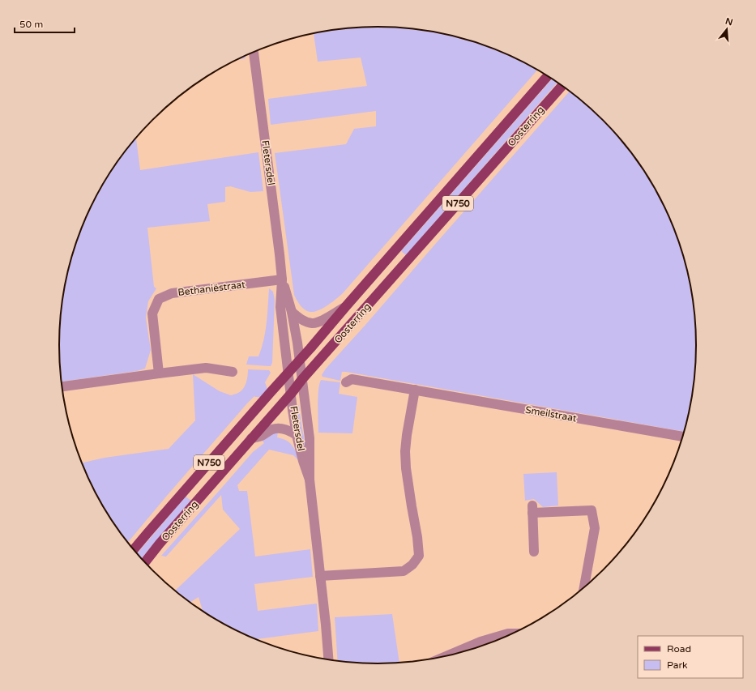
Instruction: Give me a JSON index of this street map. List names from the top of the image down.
{
  "streets": {
    "main road": ["Oosterring", "N750"],
    "street": ["Fletersdel", "Bethaniëstraat", "Smeilstraat"]
  },
  "crossings": [
    ["Oosterring", "Fletersdel"],
    ["Fletersdel", "Bethaniëstraat"]
  ],
  "legend": ["Road", "Park"],
  "scale_bar": "50 m",
  "north": "top"
}
